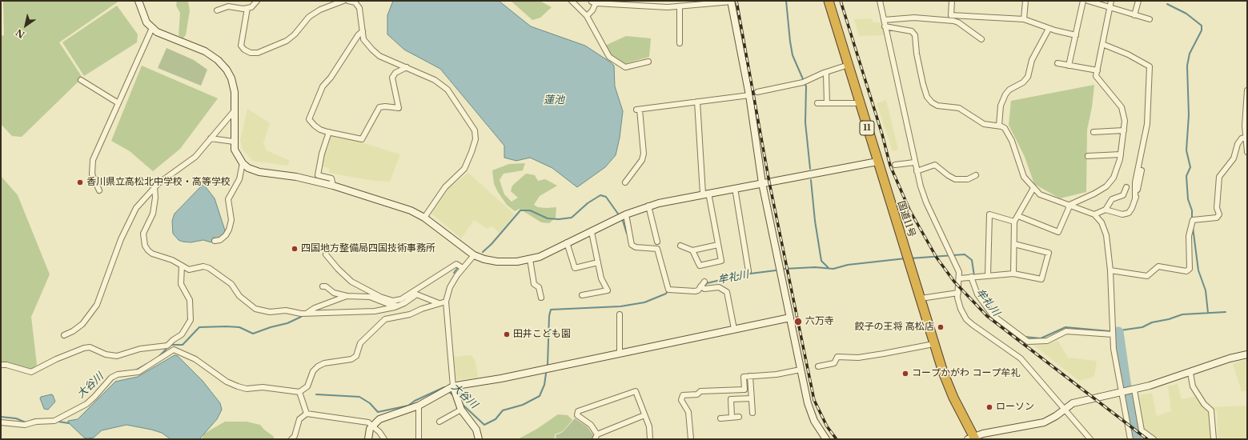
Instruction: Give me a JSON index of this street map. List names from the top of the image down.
{
  "streets": {
    "highway": ["11", "国道11号"]
  },
  "water": ["蓮池", "牟礼川", "大谷川"],
  "places": [
    "香川県立高松北中学校・高等学校",
    "四国地方整備局四国技術事務所",
    "六万寺",
    "餃子の王将 高松店",
    "田井こども園",
    "コープかがわ コープ牟礼",
    "ローソン"
  ],
  "north": "bottom left"
}
